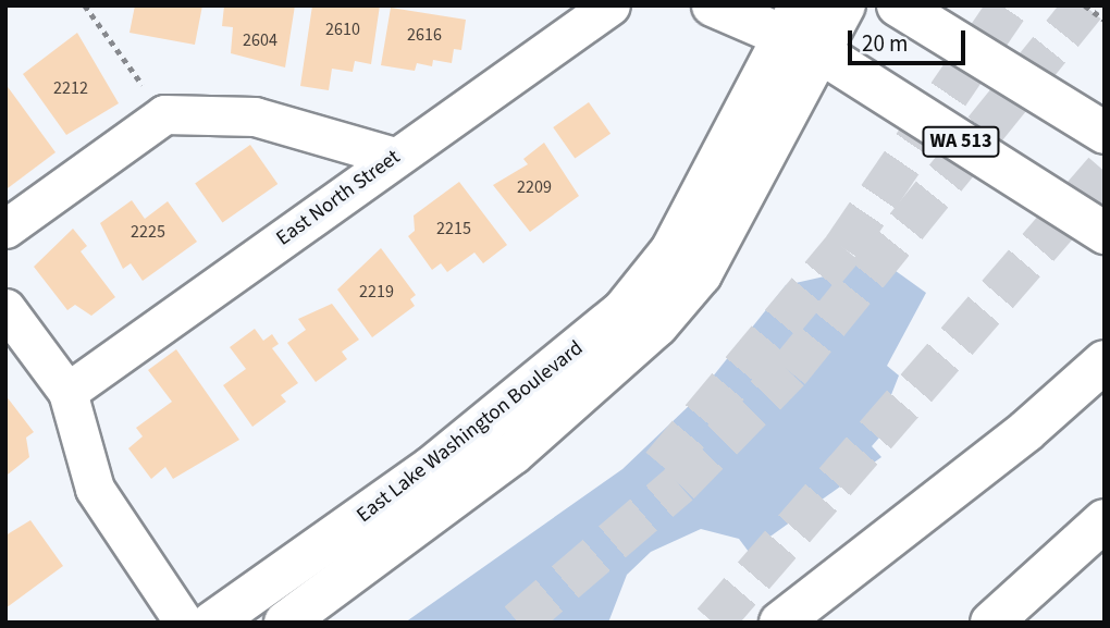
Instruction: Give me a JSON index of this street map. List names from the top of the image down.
{
  "streets": {
    "main road": ["WA 513", "East Lake Washington Boulevard"],
    "street": ["East North Street"]
  },
  "crossings": [
    ["WA 513", "East Lake Washington Boulevard"]
  ],
  "house_numbers": [
    "2610",
    "2616",
    "2604",
    "2212",
    "2209",
    "2215",
    "2225",
    "2219"
  ],
  "scale_bar": "20 m"
}
